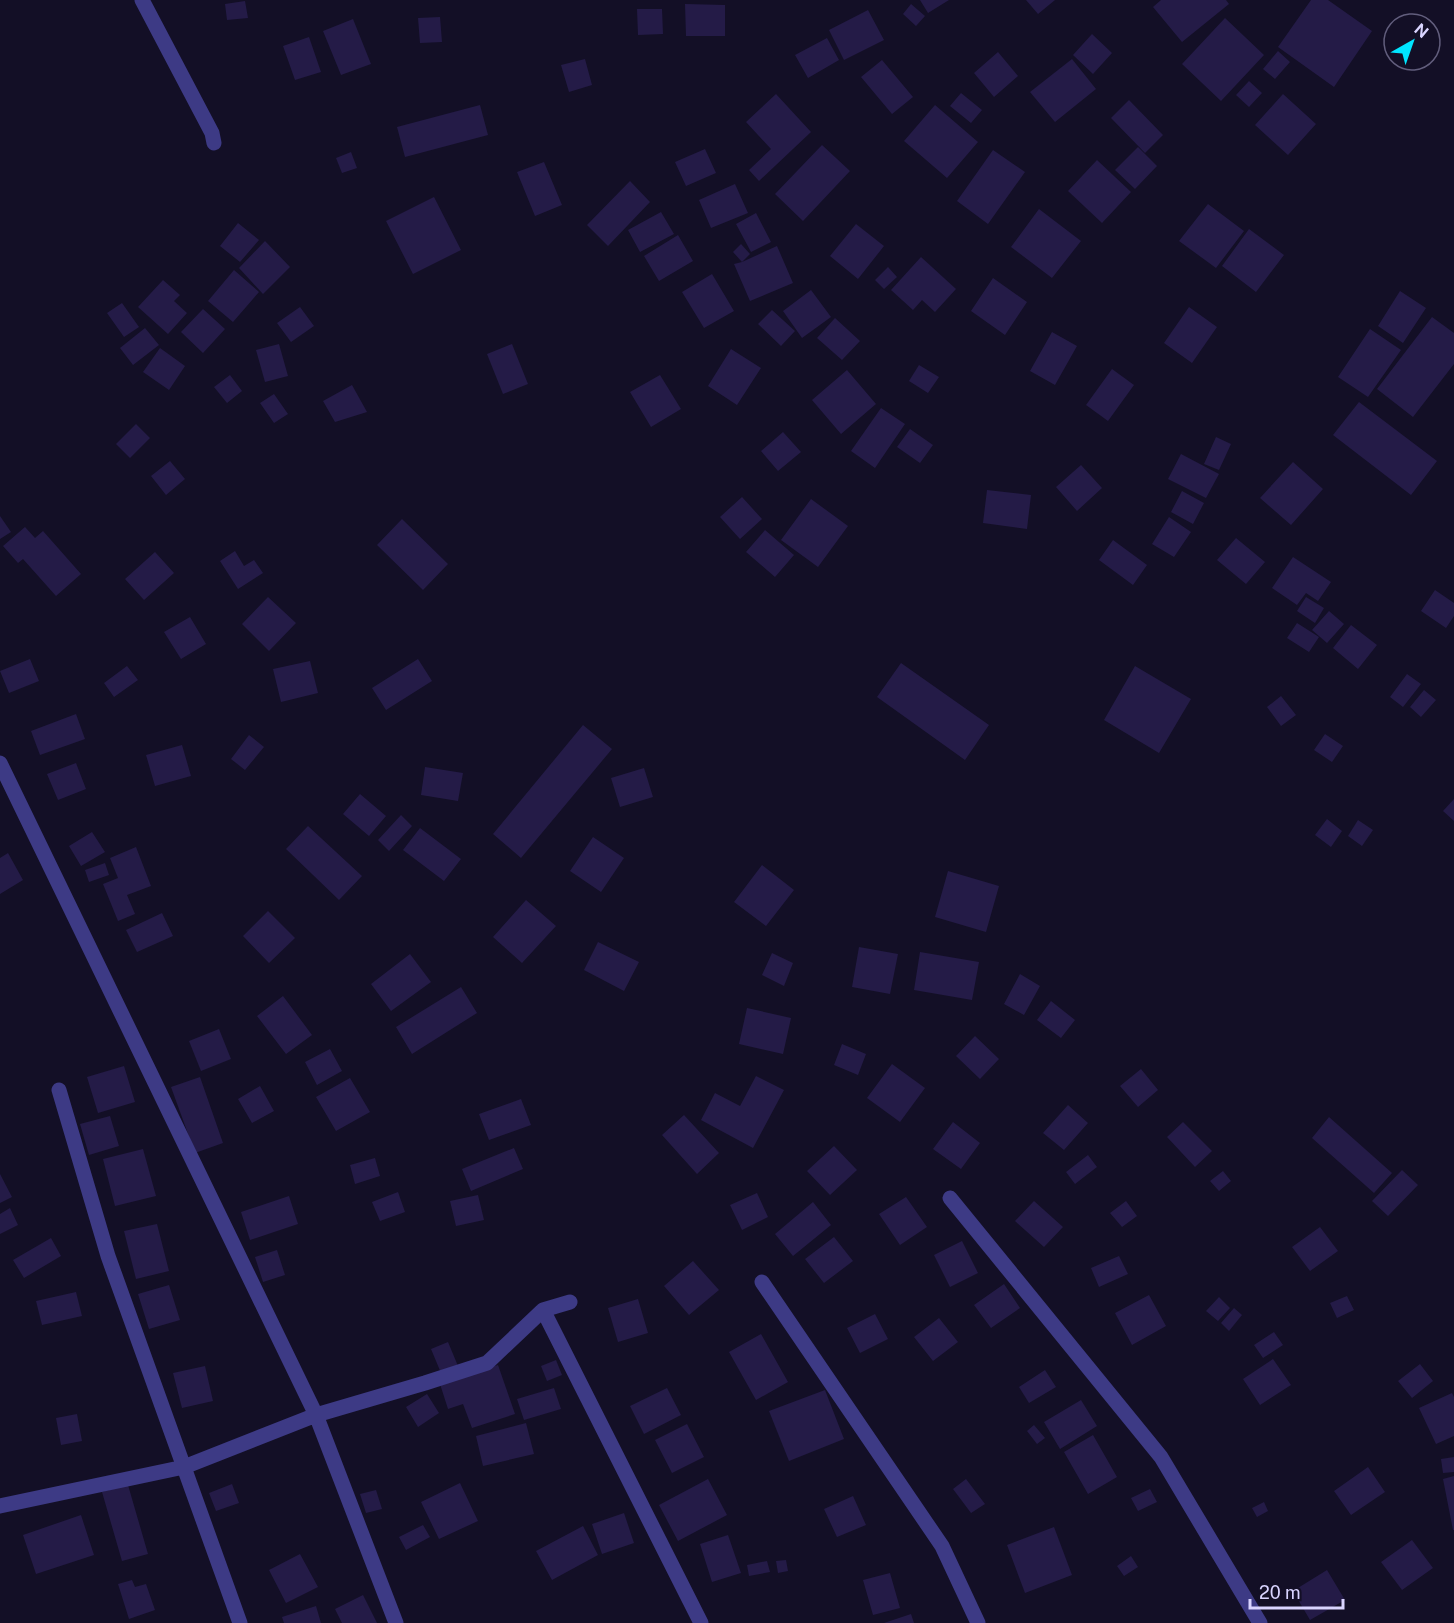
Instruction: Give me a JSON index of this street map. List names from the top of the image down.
{
  "scale_bar": "20 m",
  "north": "top right"
}
